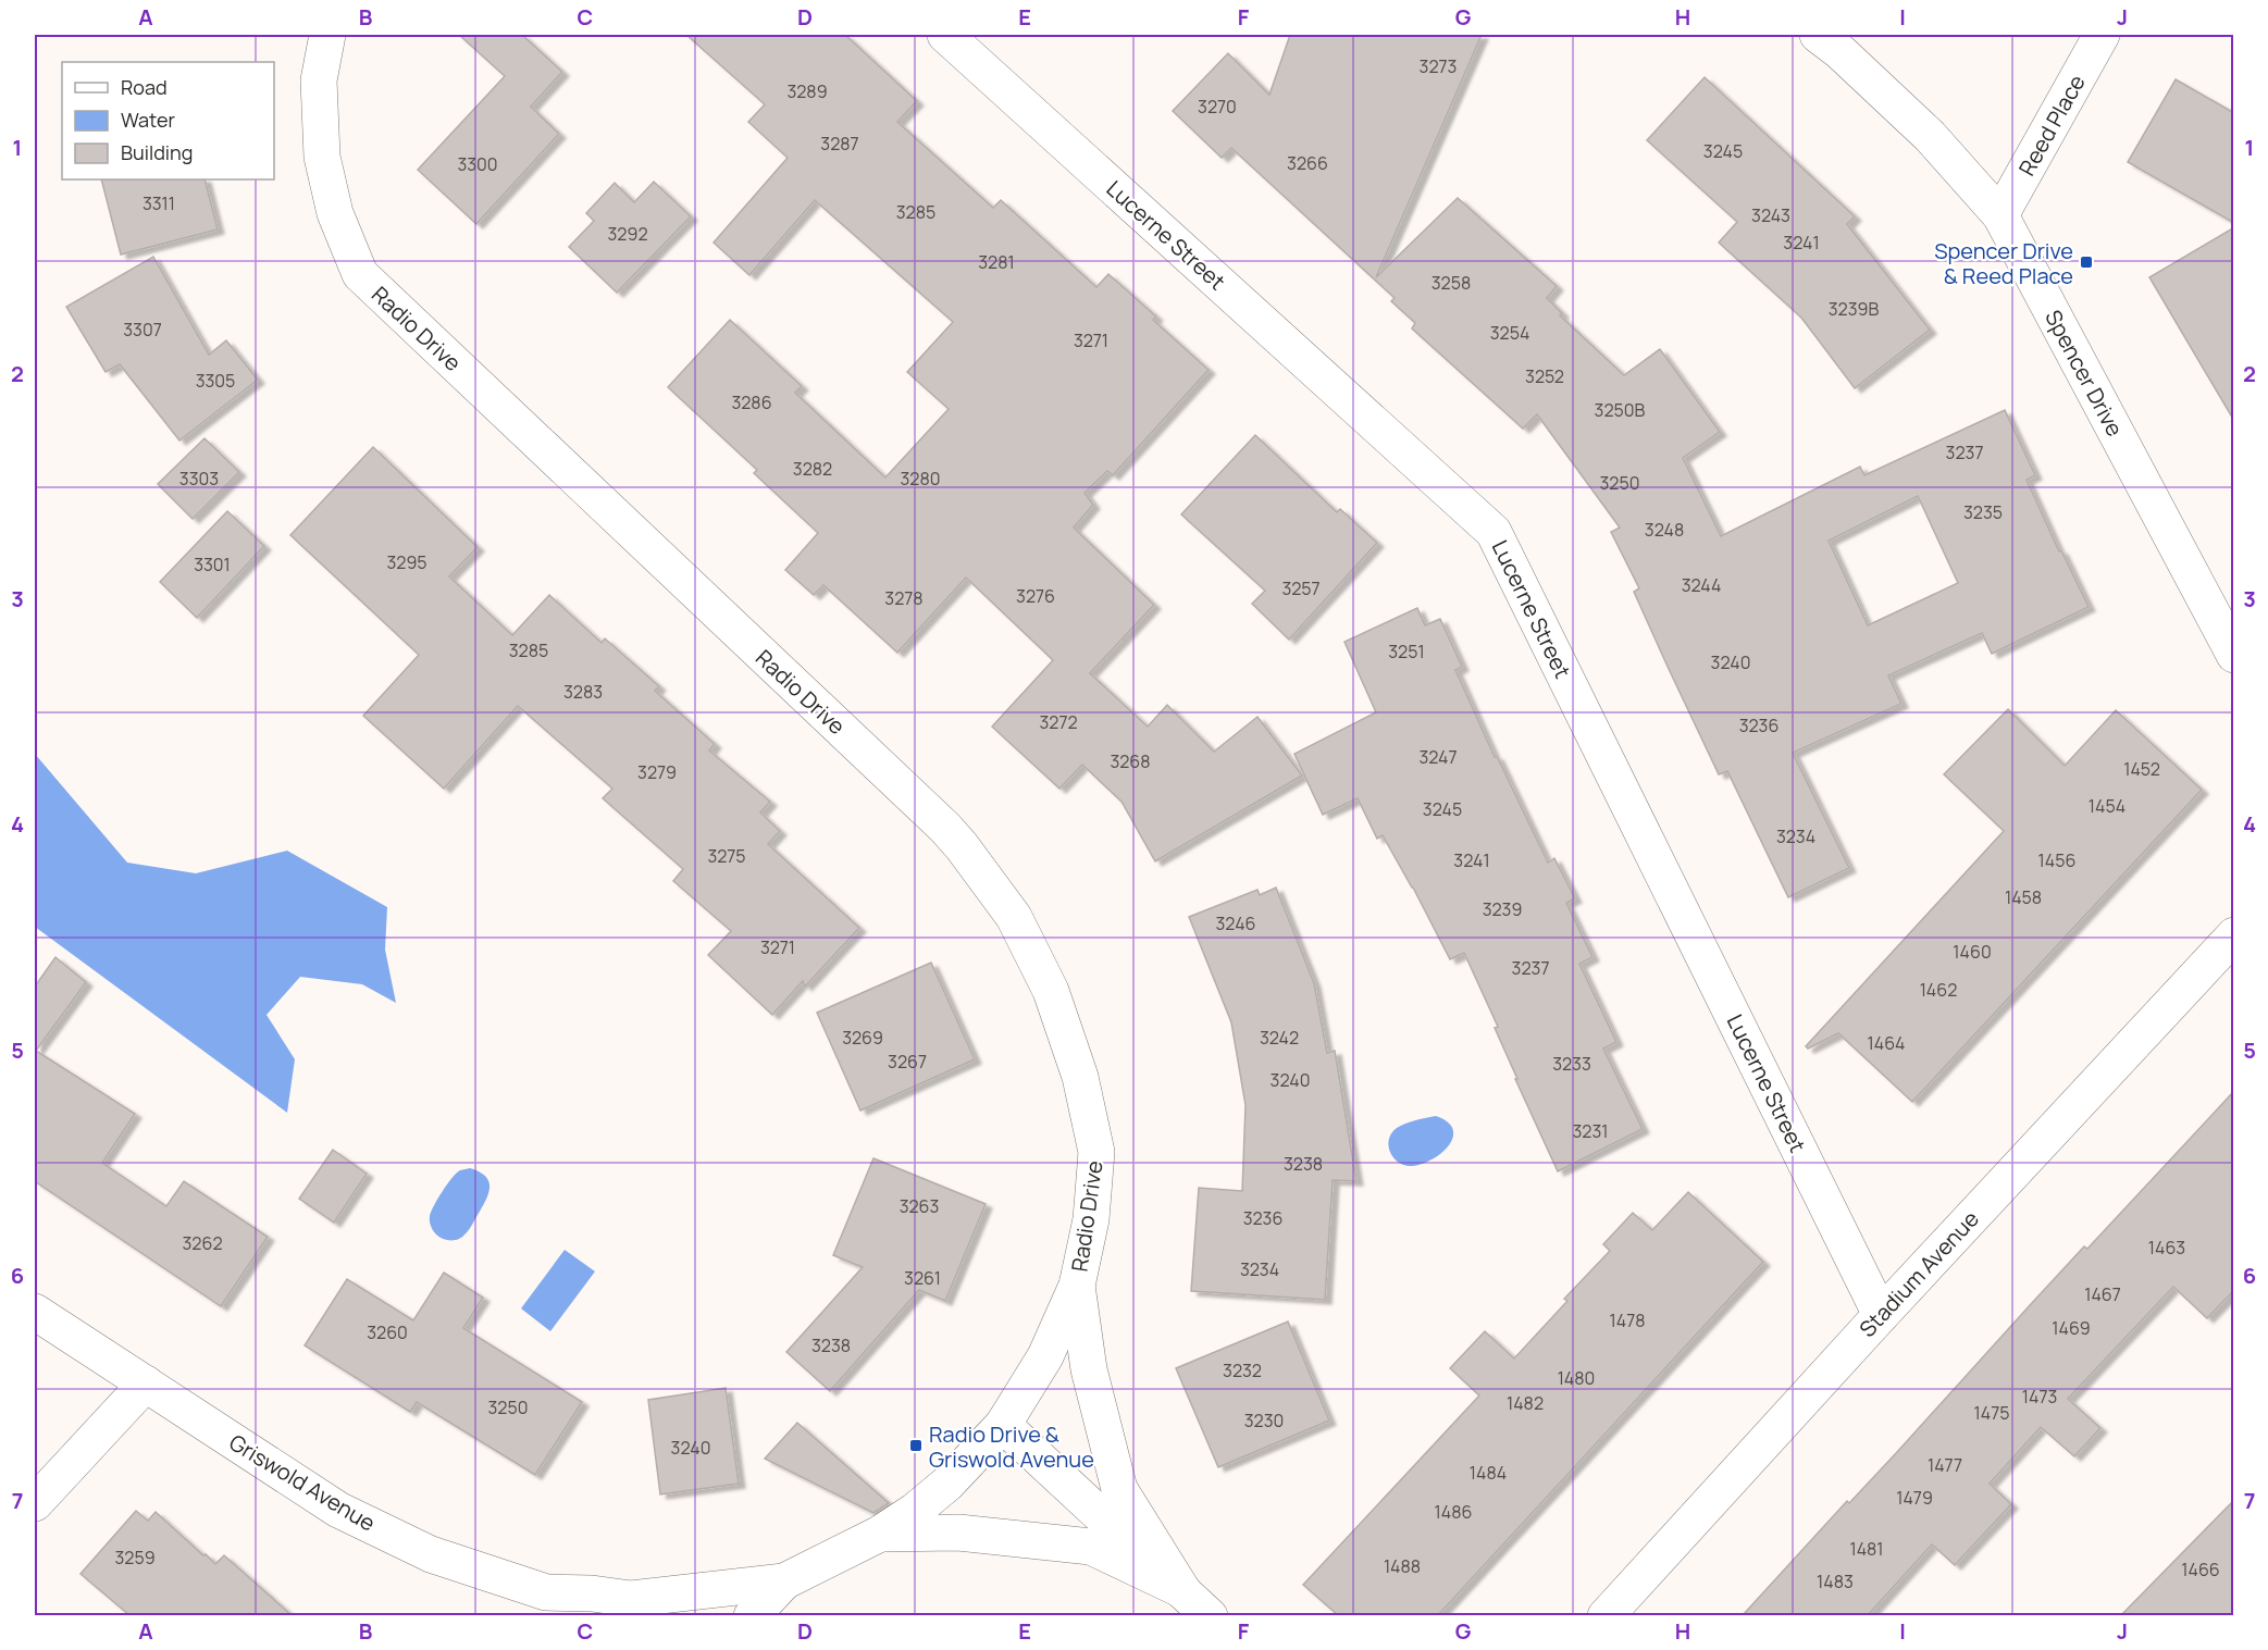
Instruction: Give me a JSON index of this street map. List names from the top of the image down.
{
  "streets": {
    "street": [
      "Reed Place",
      "Lucerne Street",
      "Radio Drive",
      "Spencer Drive",
      "Stadium Avenue",
      "Griswold Avenue"
    ]
  },
  "crossings": [
    ["Reed Place", "Spencer Drive"],
    ["Lucerne Street", "Stadium Avenue"],
    ["Radio Drive", "Griswold Avenue"]
  ],
  "places": {
    "transit": ["Spencer Drive & Reed Place", "Radio Drive & Griswold Avenue"]
  },
  "house_numbers": [
    "3273",
    "3289",
    "3270",
    "3287",
    "3245",
    "3266",
    "3300",
    "3311",
    "3285",
    "3243",
    "3292",
    "3241",
    "3281",
    "3258",
    "3239B",
    "3307",
    "3254",
    "3271",
    "3252",
    "3305",
    "3286",
    "3250B",
    "3237",
    "3282",
    "3303",
    "3280",
    "3250",
    "3235",
    "3248",
    "3295",
    "3301",
    "3244",
    "3257",
    "3276",
    "3278",
    "3285",
    "3251",
    "3240",
    "3283",
    "3272",
    "3236",
    "3247",
    "3268",
    "1452",
    "3279",
    "1454",
    "3245",
    "3234",
    "3275",
    "3241",
    "1456",
    "1458",
    "3239",
    "3246",
    "3271",
    "1460",
    "3237",
    "1462",
    "3269",
    "3242",
    "1464",
    "3267",
    "3233",
    "3240",
    "3231",
    "3238",
    "3263",
    "3236",
    "3262",
    "1463",
    "3234",
    "3261",
    "1467",
    "1478",
    "1469",
    "3260",
    "3238",
    "3232",
    "1480",
    "1473",
    "1482",
    "3250",
    "1475",
    "3230",
    "3240",
    "1477",
    "1484",
    "1479",
    "1486",
    "1481",
    "3259",
    "1488",
    "1466",
    "1483"
  ],
  "legend": ["Road", "Water", "Building"],
  "grid": {
    "columns": [
      "A",
      "B",
      "C",
      "D",
      "E",
      "F",
      "G",
      "H",
      "I",
      "J"
    ],
    "rows": [
      "1",
      "2",
      "3",
      "4",
      "5",
      "6",
      "7"
    ]
  }
}
